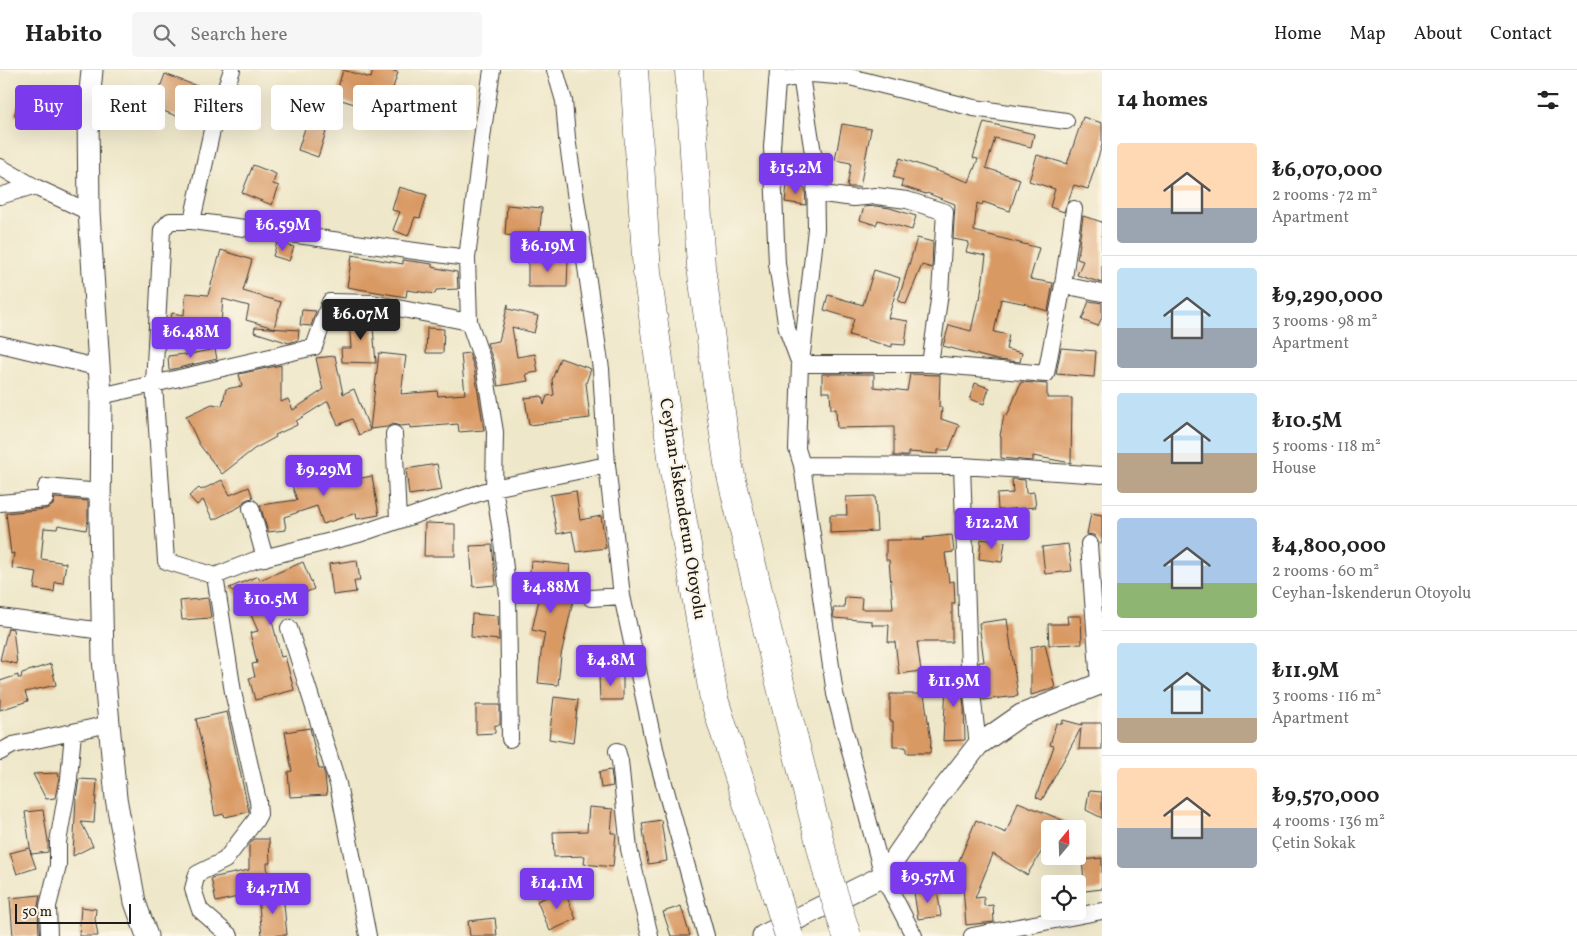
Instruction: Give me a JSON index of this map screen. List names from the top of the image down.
{
  "streets": {
    "highway": ["Ceyhan-İskenderun Otoyolu"]
  },
  "scale_bar": "50 m",
  "north": "top",
  "page": {
    "header": "Habito",
    "search": "Search here",
    "nav": [
      "Home",
      "Map",
      "About",
      "Contact"
    ],
    "heading": "14 homes",
    "chip": [
      "Buy",
      "Rent",
      "Filters",
      "New",
      "Apartment"
    ],
    "list": [
      {
        "name": "₺6,070,000",
        "note": "2 rooms · 72 m² · Apartment"
      },
      {
        "name": "₺9,290,000",
        "note": "3 rooms · 98 m² · Apartment"
      },
      {
        "name": "₺10.5M",
        "note": "5 rooms · 118 m² · House"
      },
      {
        "name": "₺4,800,000",
        "note": "2 rooms · 60 m² · Ceyhan-İskenderun Otoyolu"
      },
      {
        "name": "₺11.9M",
        "note": "3 rooms · 116 m² · Apartment"
      },
      {
        "name": "₺9,570,000",
        "note": "4 rooms · 136 m² · Çetin Sokak"
      }
    ],
    "price": [
      "₺15.2M",
      "₺6.59M",
      "₺6.19M",
      "₺6.07M",
      "₺6.48M",
      "₺9.29M",
      "₺12.2M",
      "₺4.88M",
      "₺10.5M",
      "₺4.8M",
      "₺11.9M",
      "₺9.57M",
      "₺14.1M",
      "₺4.71M"
    ],
    "scale": "50 m"
  }
}
